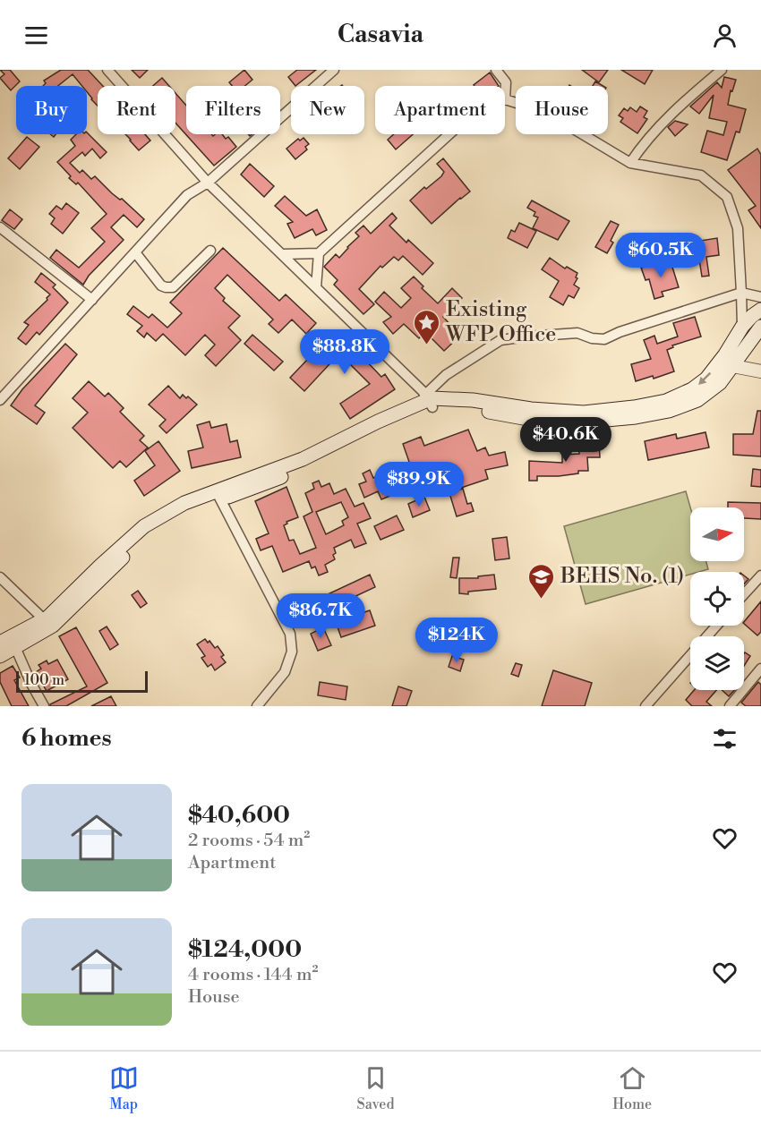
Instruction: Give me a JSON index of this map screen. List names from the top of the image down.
{
  "places": {
    "place": ["Existing WFP Office"],
    "school or university": ["BEHS No. (1)"]
  },
  "scale_bar": "100 m",
  "north": "right",
  "page": {
    "header": "Casavia",
    "chip": [
      "Buy",
      "Rent",
      "Filters",
      "New",
      "Apartment",
      "House"
    ],
    "price": [
      "$60.5K",
      "$88.8K",
      "$40.6K",
      "$89.9K",
      "$86.7K",
      "$124K"
    ],
    "scale": "100 m",
    "heading": "6 homes",
    "list": [
      {
        "name": "$40,600",
        "note": "2 rooms · 54 m² · Apartment"
      },
      {
        "name": "$124,000",
        "note": "4 rooms · 144 m² · House"
      }
    ],
    "tabs": ["Map", "Saved", "Home"]
  }
}
